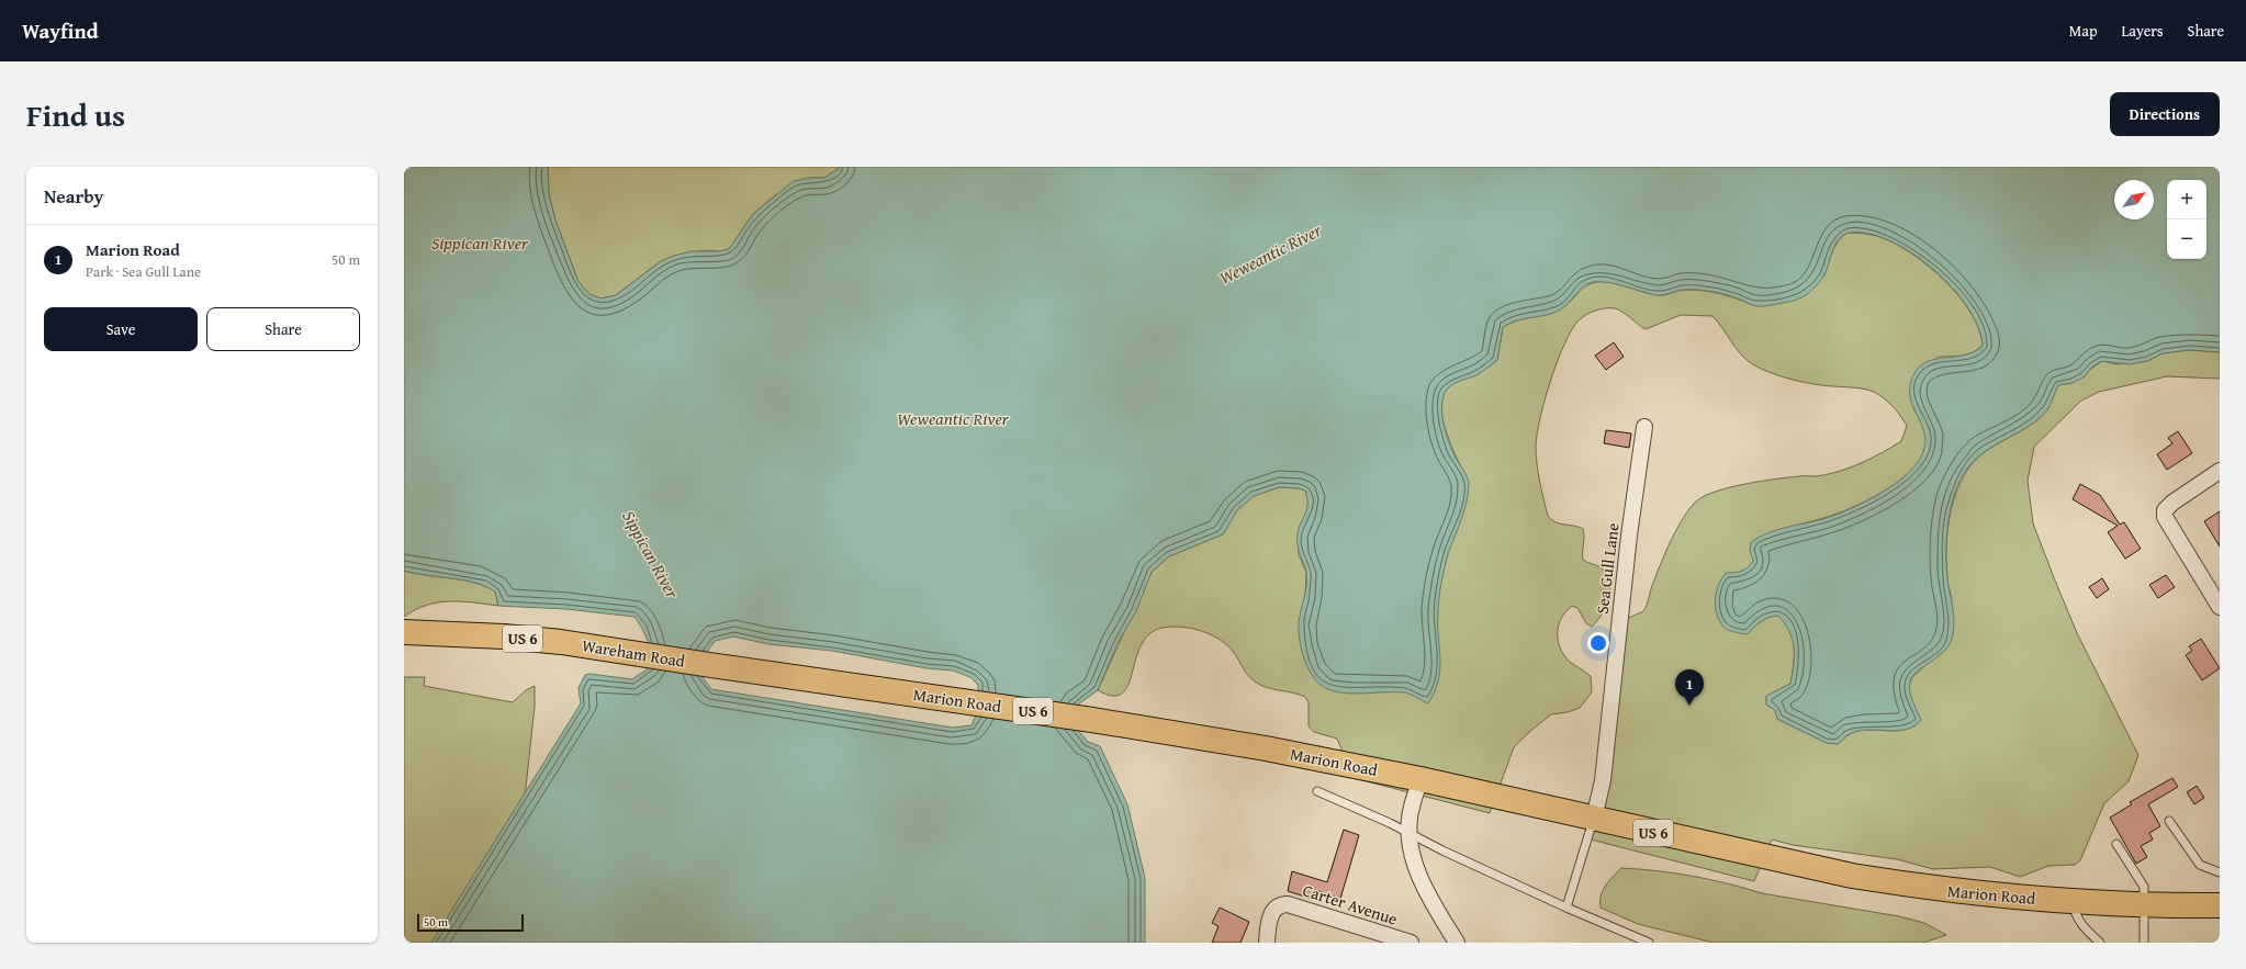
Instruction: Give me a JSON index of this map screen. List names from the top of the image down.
{
  "streets": {
    "main road": ["US 6", "Wareham Road", "Marion Road"],
    "street": ["Sea Gull Lane", "Carter Avenue"]
  },
  "crossings": [
    ["Sea Gull Lane", "Marion Road"],
    ["Wareham Road", "Marion Road"]
  ],
  "water": ["Sippican River", "Weweantic River"],
  "scale_bar": "50 m",
  "north": "top right",
  "page": {
    "header": "Wayfind",
    "nav": ["Map", "Layers", "Share"],
    "title": "Find us",
    "buttons": [
      "Directions",
      ["Save", "Share"]
    ],
    "heading": "Nearby",
    "map_buttons": ["+", "−"],
    "list": [
      {
        "mark": "1",
        "name": "Marion Road",
        "note": "Park · Sea Gull Lane",
        "value": "50 m"
      }
    ],
    "pins": "1",
    "scale": "50 m"
  }
}
